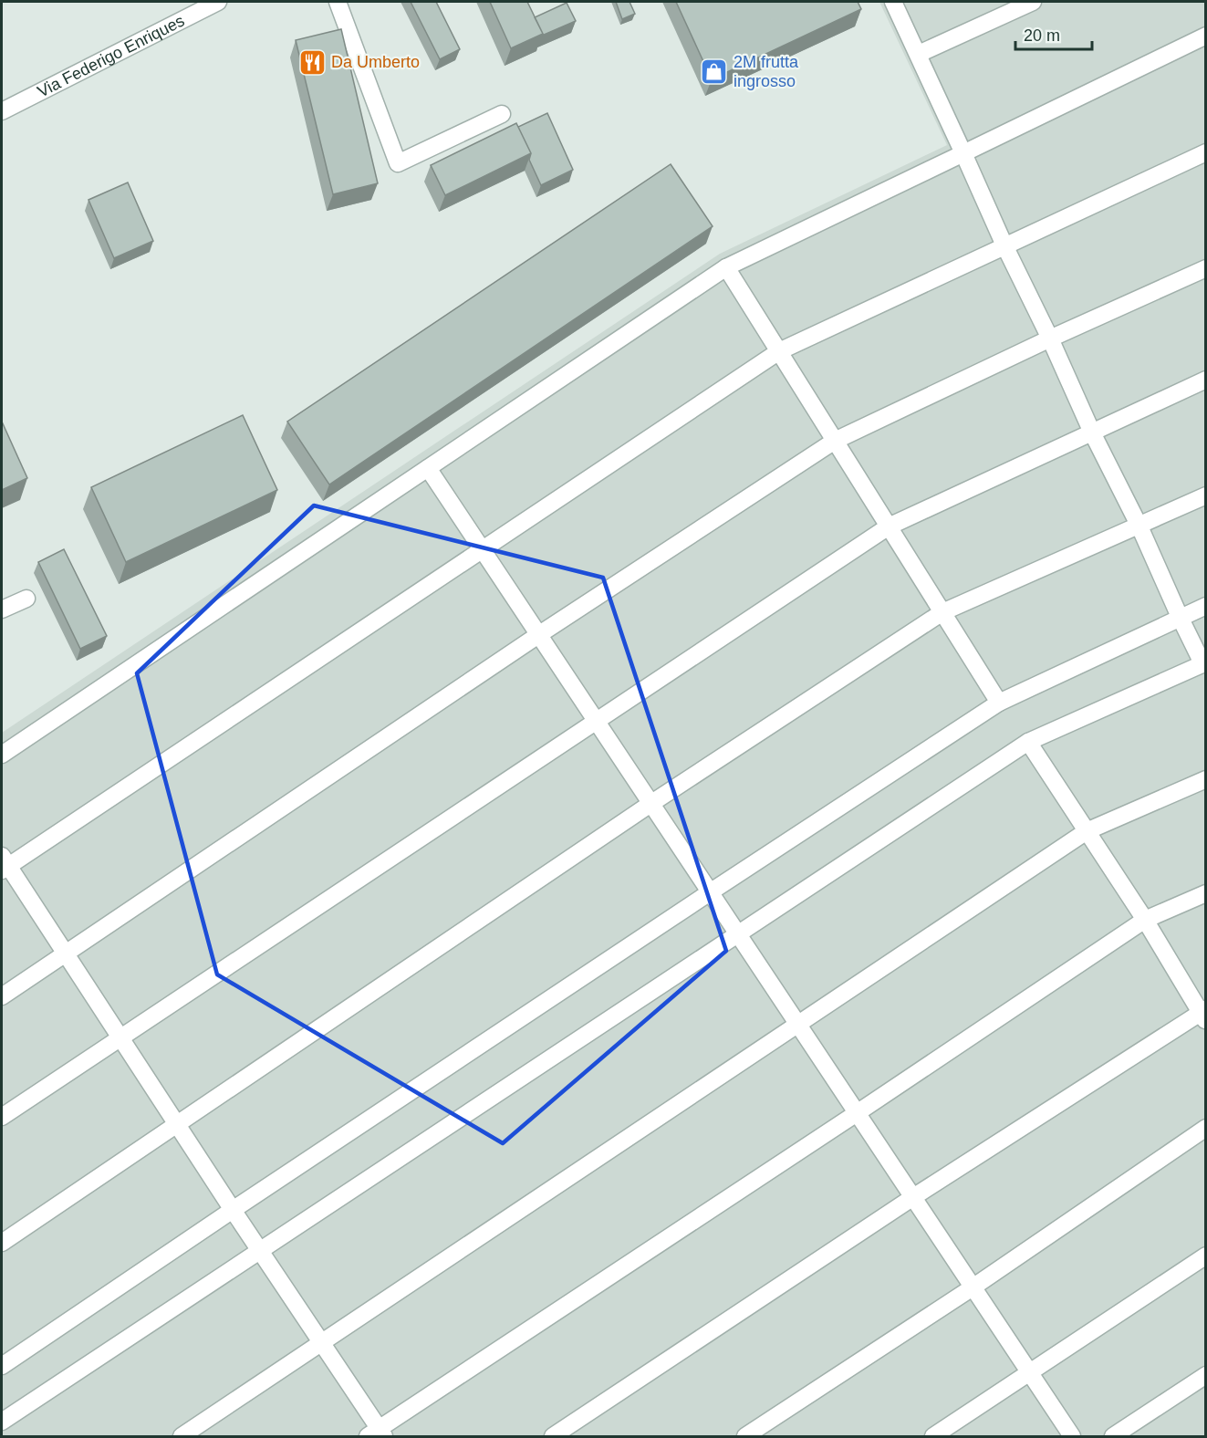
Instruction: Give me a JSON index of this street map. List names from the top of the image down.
{
  "streets": {
    "street": ["Via Federigo Enriques"]
  },
  "places": {
    "restaurant": ["Da Umberto"],
    "shop": ["2M frutta ingrosso"]
  },
  "scale_bar": "20 m"
}
